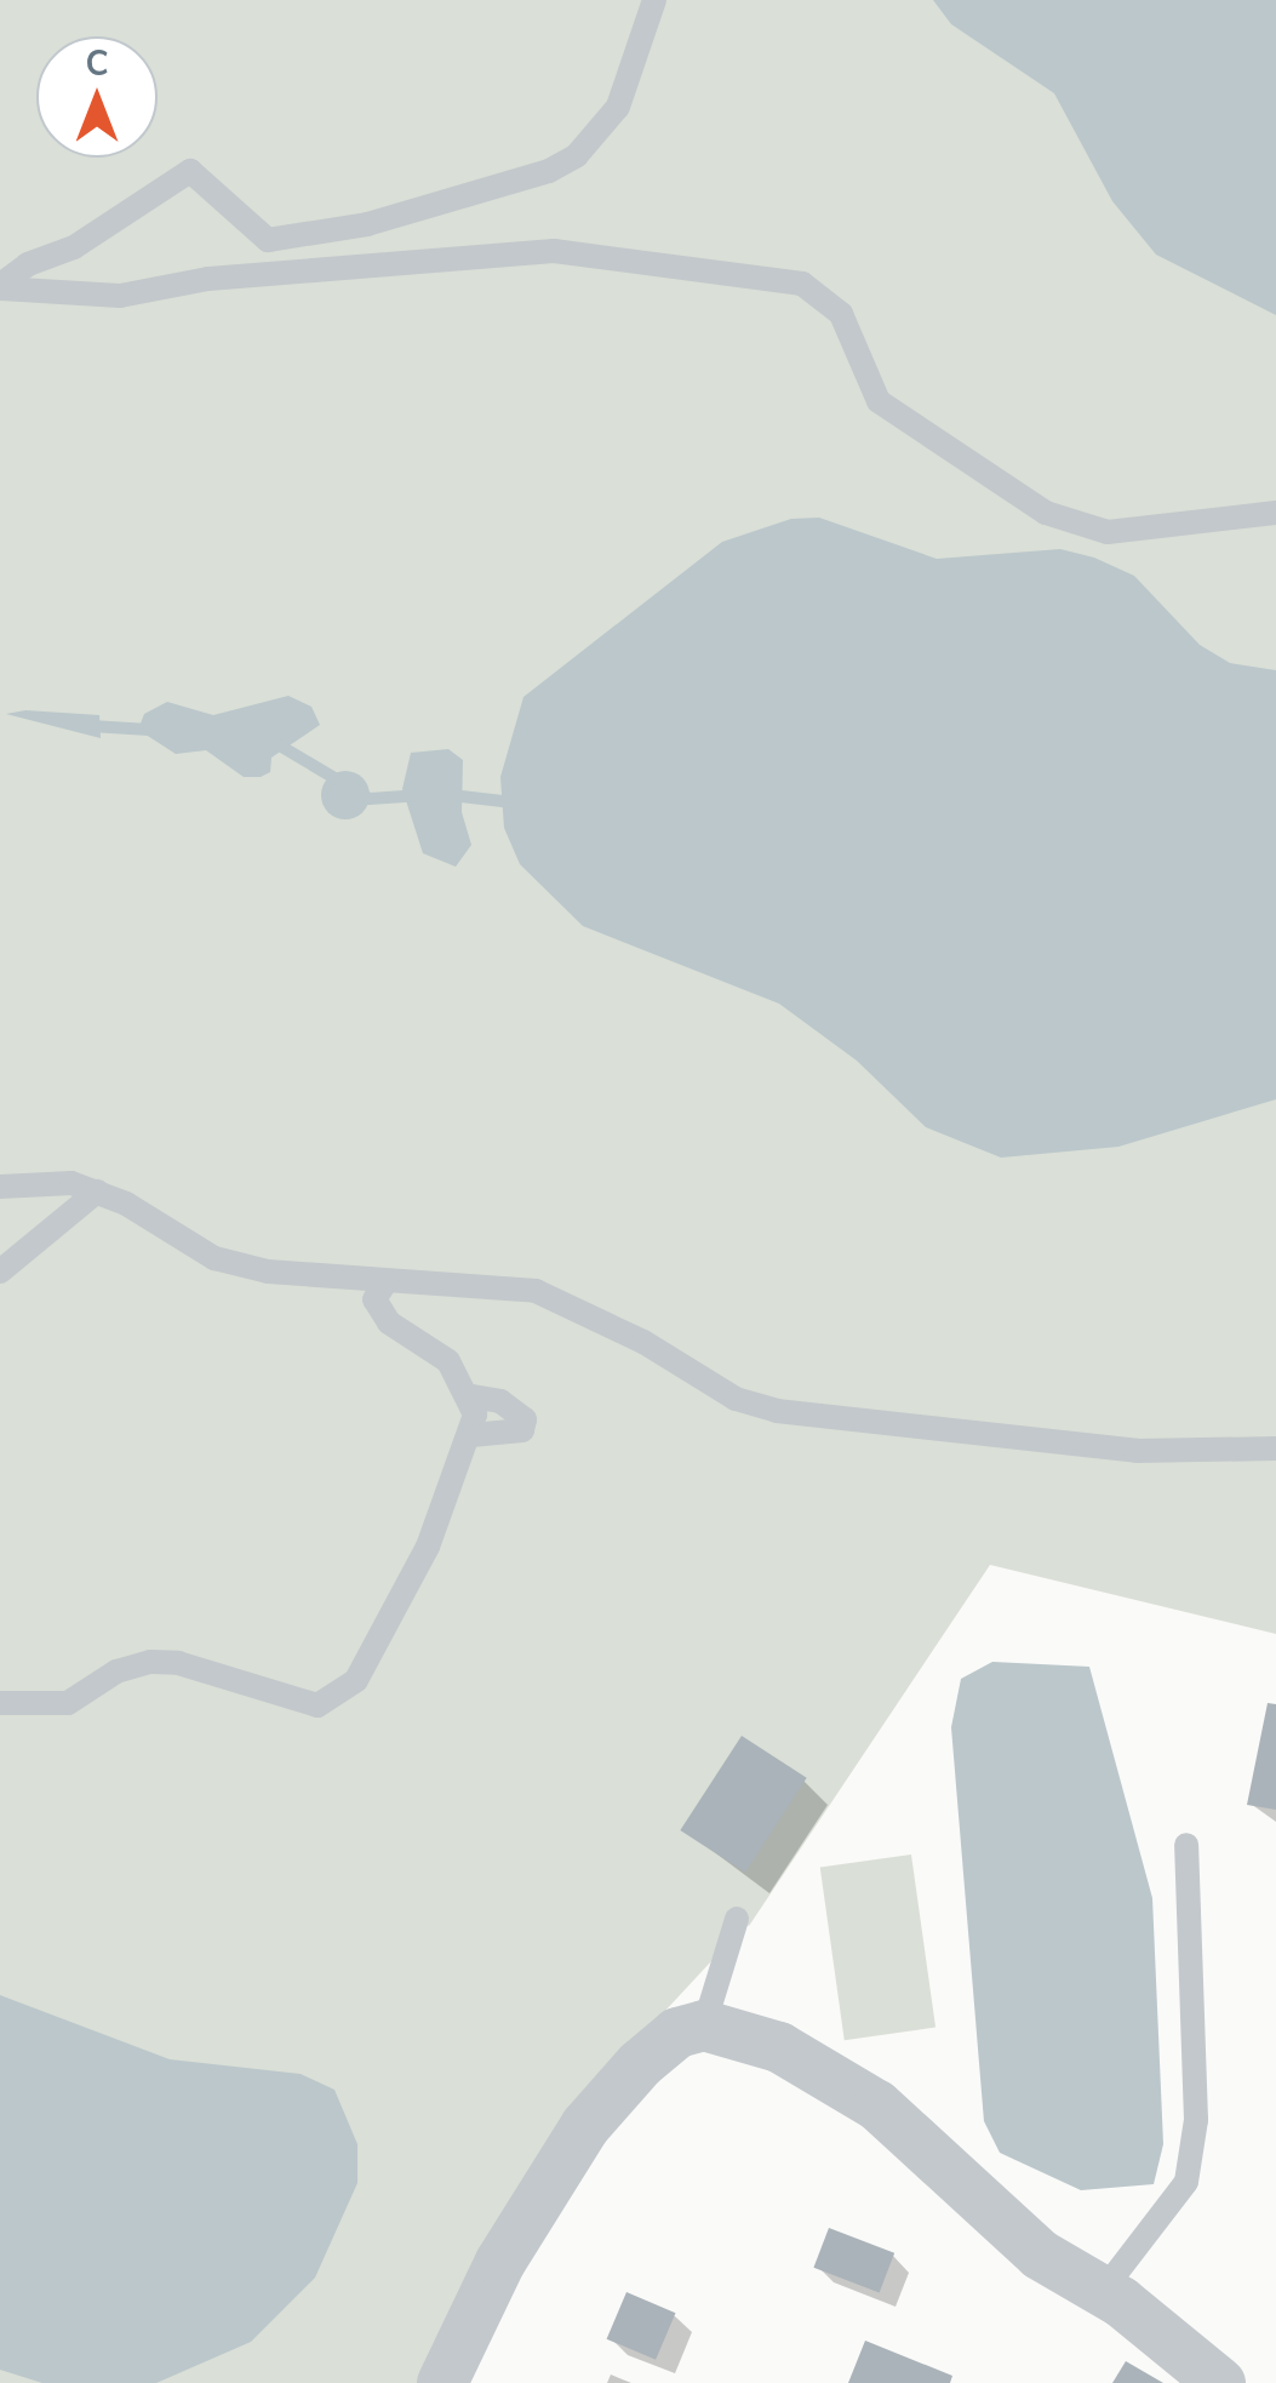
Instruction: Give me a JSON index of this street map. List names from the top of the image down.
{
  "north": "top"
}
